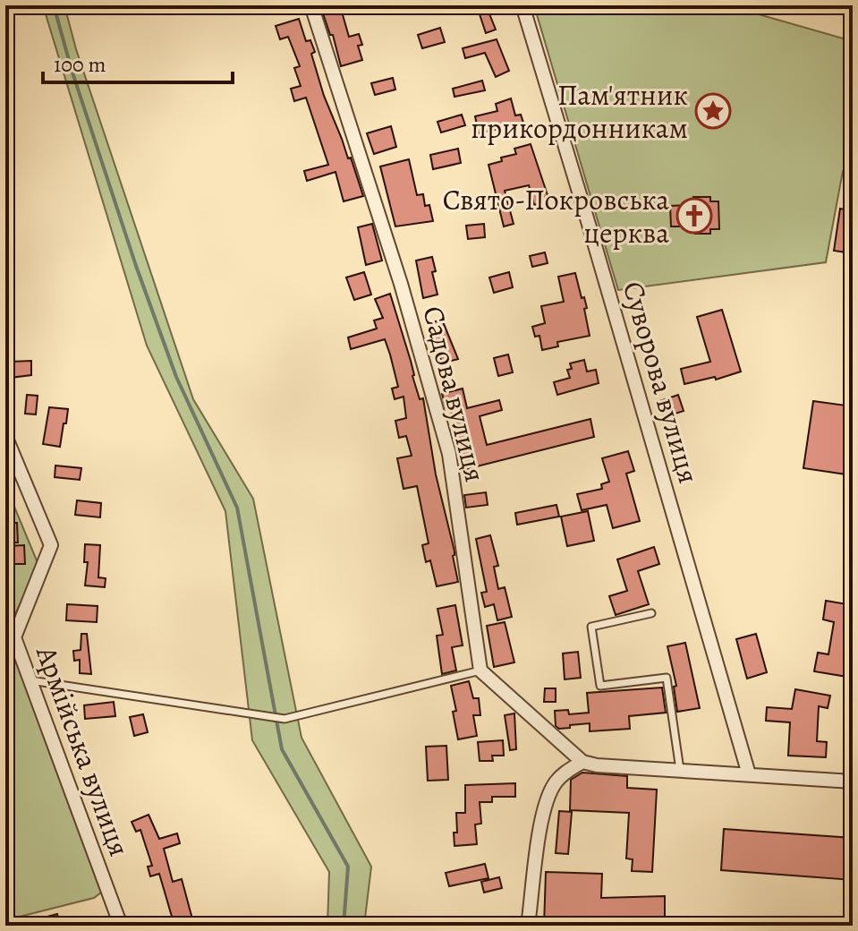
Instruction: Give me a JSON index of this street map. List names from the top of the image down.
{
  "streets": {
    "street": ["Суворова вулиця", "Садова вулиця", "Армійська вулиця"]
  },
  "places": {
    "place": ["Пам'ятник прикордонникам"],
    "church": ["Свято-Покровська церква"]
  },
  "scale_bar": "100 m"
}
